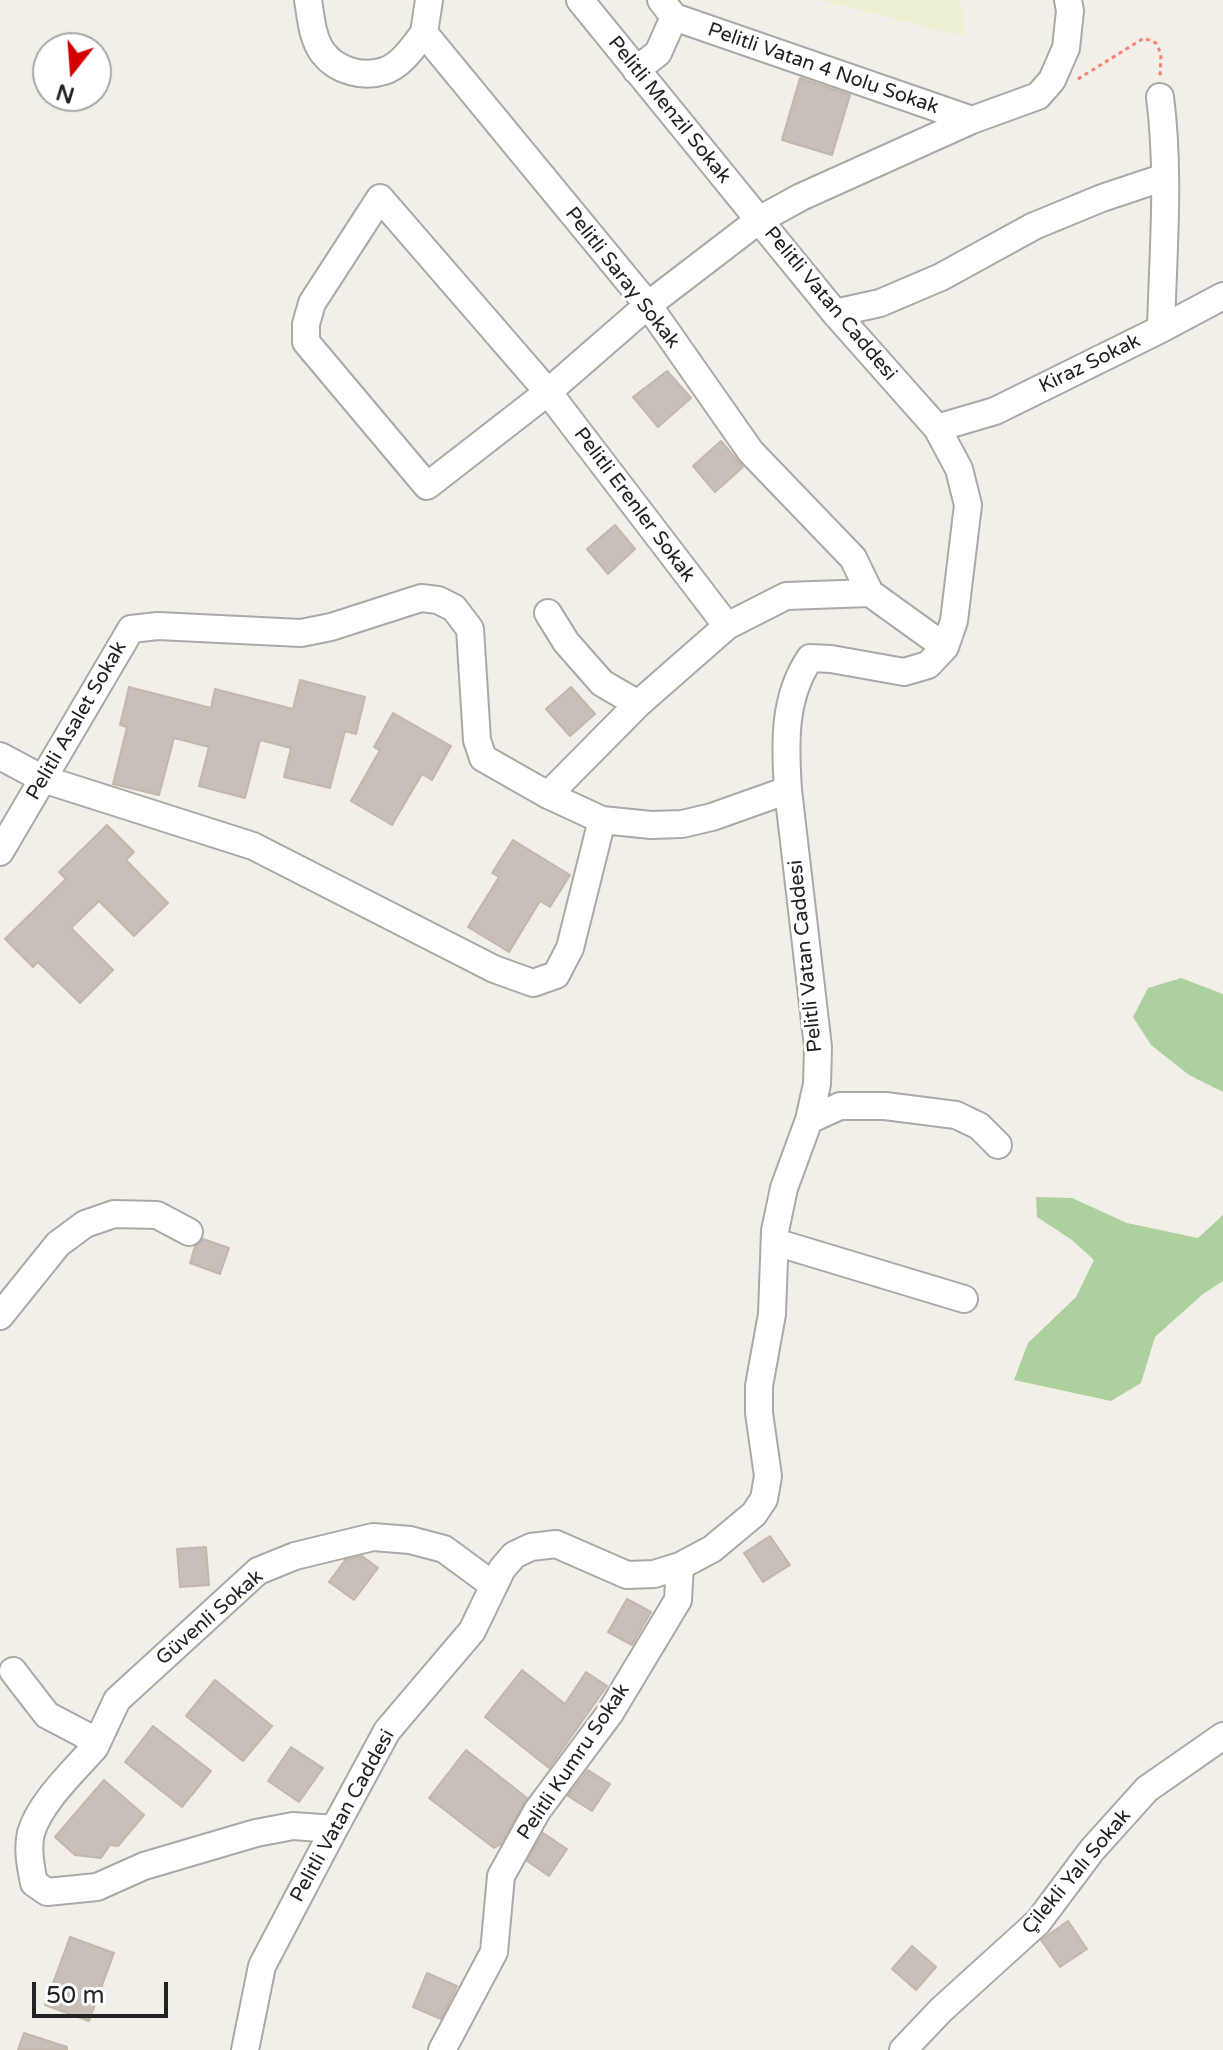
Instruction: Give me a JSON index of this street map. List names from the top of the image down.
{
  "streets": {
    "street": [
      "Pelitli Vatan 4 Nolu Sokak",
      "Pelitli Menzil Sokak",
      "Pelitli Saray Sokak",
      "Pelitli Vatan Caddesi",
      "Kiraz Sokak",
      "Pelitli Erenler Sokak",
      "Pelitli Asalet Sokak",
      "Güvenli Sokak",
      "Pelitli Kumru Sokak",
      "Çilekli Yalı Sokak"
    ]
  },
  "crossings": [
    ["Pelitli Vatan 4 Nolu Sokak", "Pelitli Vatan Caddesi"],
    ["Pelitli Menzil Sokak", "Pelitli Vatan Caddesi"],
    ["Pelitli Saray Sokak", "Pelitli Vatan Caddesi"],
    ["Pelitli Vatan Caddesi", "Kiraz Sokak"],
    ["Pelitli Vatan Caddesi", "Pelitli Asalet Sokak"],
    ["Pelitli Vatan Caddesi", "Güvenli Sokak"],
    ["Pelitli Vatan Caddesi", "Pelitli Kumru Sokak"]
  ],
  "scale_bar": "50 m",
  "north": "bottom"
}
